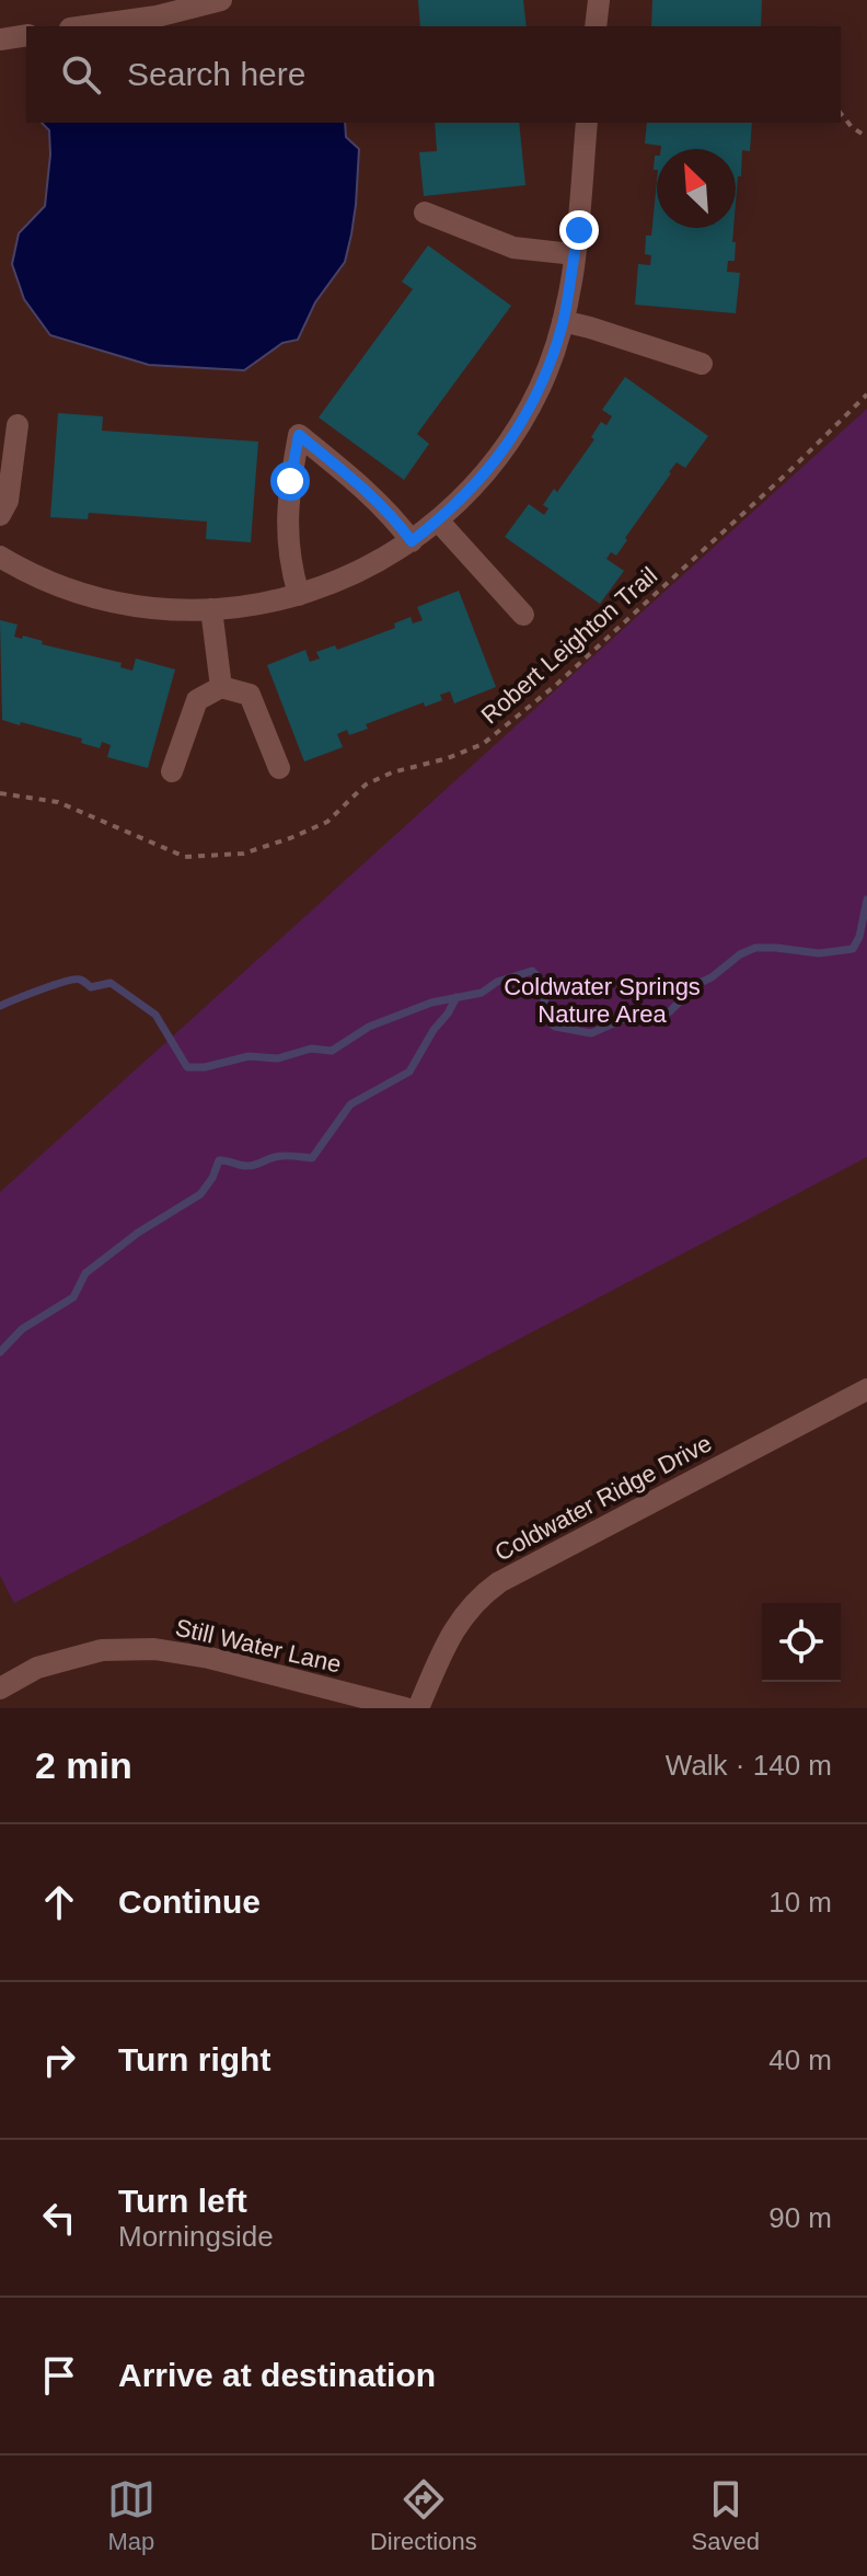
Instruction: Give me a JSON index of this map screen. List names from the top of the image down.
{
  "streets": {
    "street": ["Coldwater Ridge Drive", "Still Water Lane"],
    "path": ["Robert Leighton Trail"]
  },
  "parks": ["Coldwater Springs Nature Area"],
  "north": "top left",
  "page": {
    "search": "Search here",
    "heading": ["2 min", "Walk · 140 m"],
    "list": [
      ["Continue", "10 m"],
      ["Turn right", "40 m"],
      ["Turn left", "Morningside", "90 m"],
      "Arrive at destination"
    ],
    "nav": ["Map", "Directions", "Saved"]
  }
}
